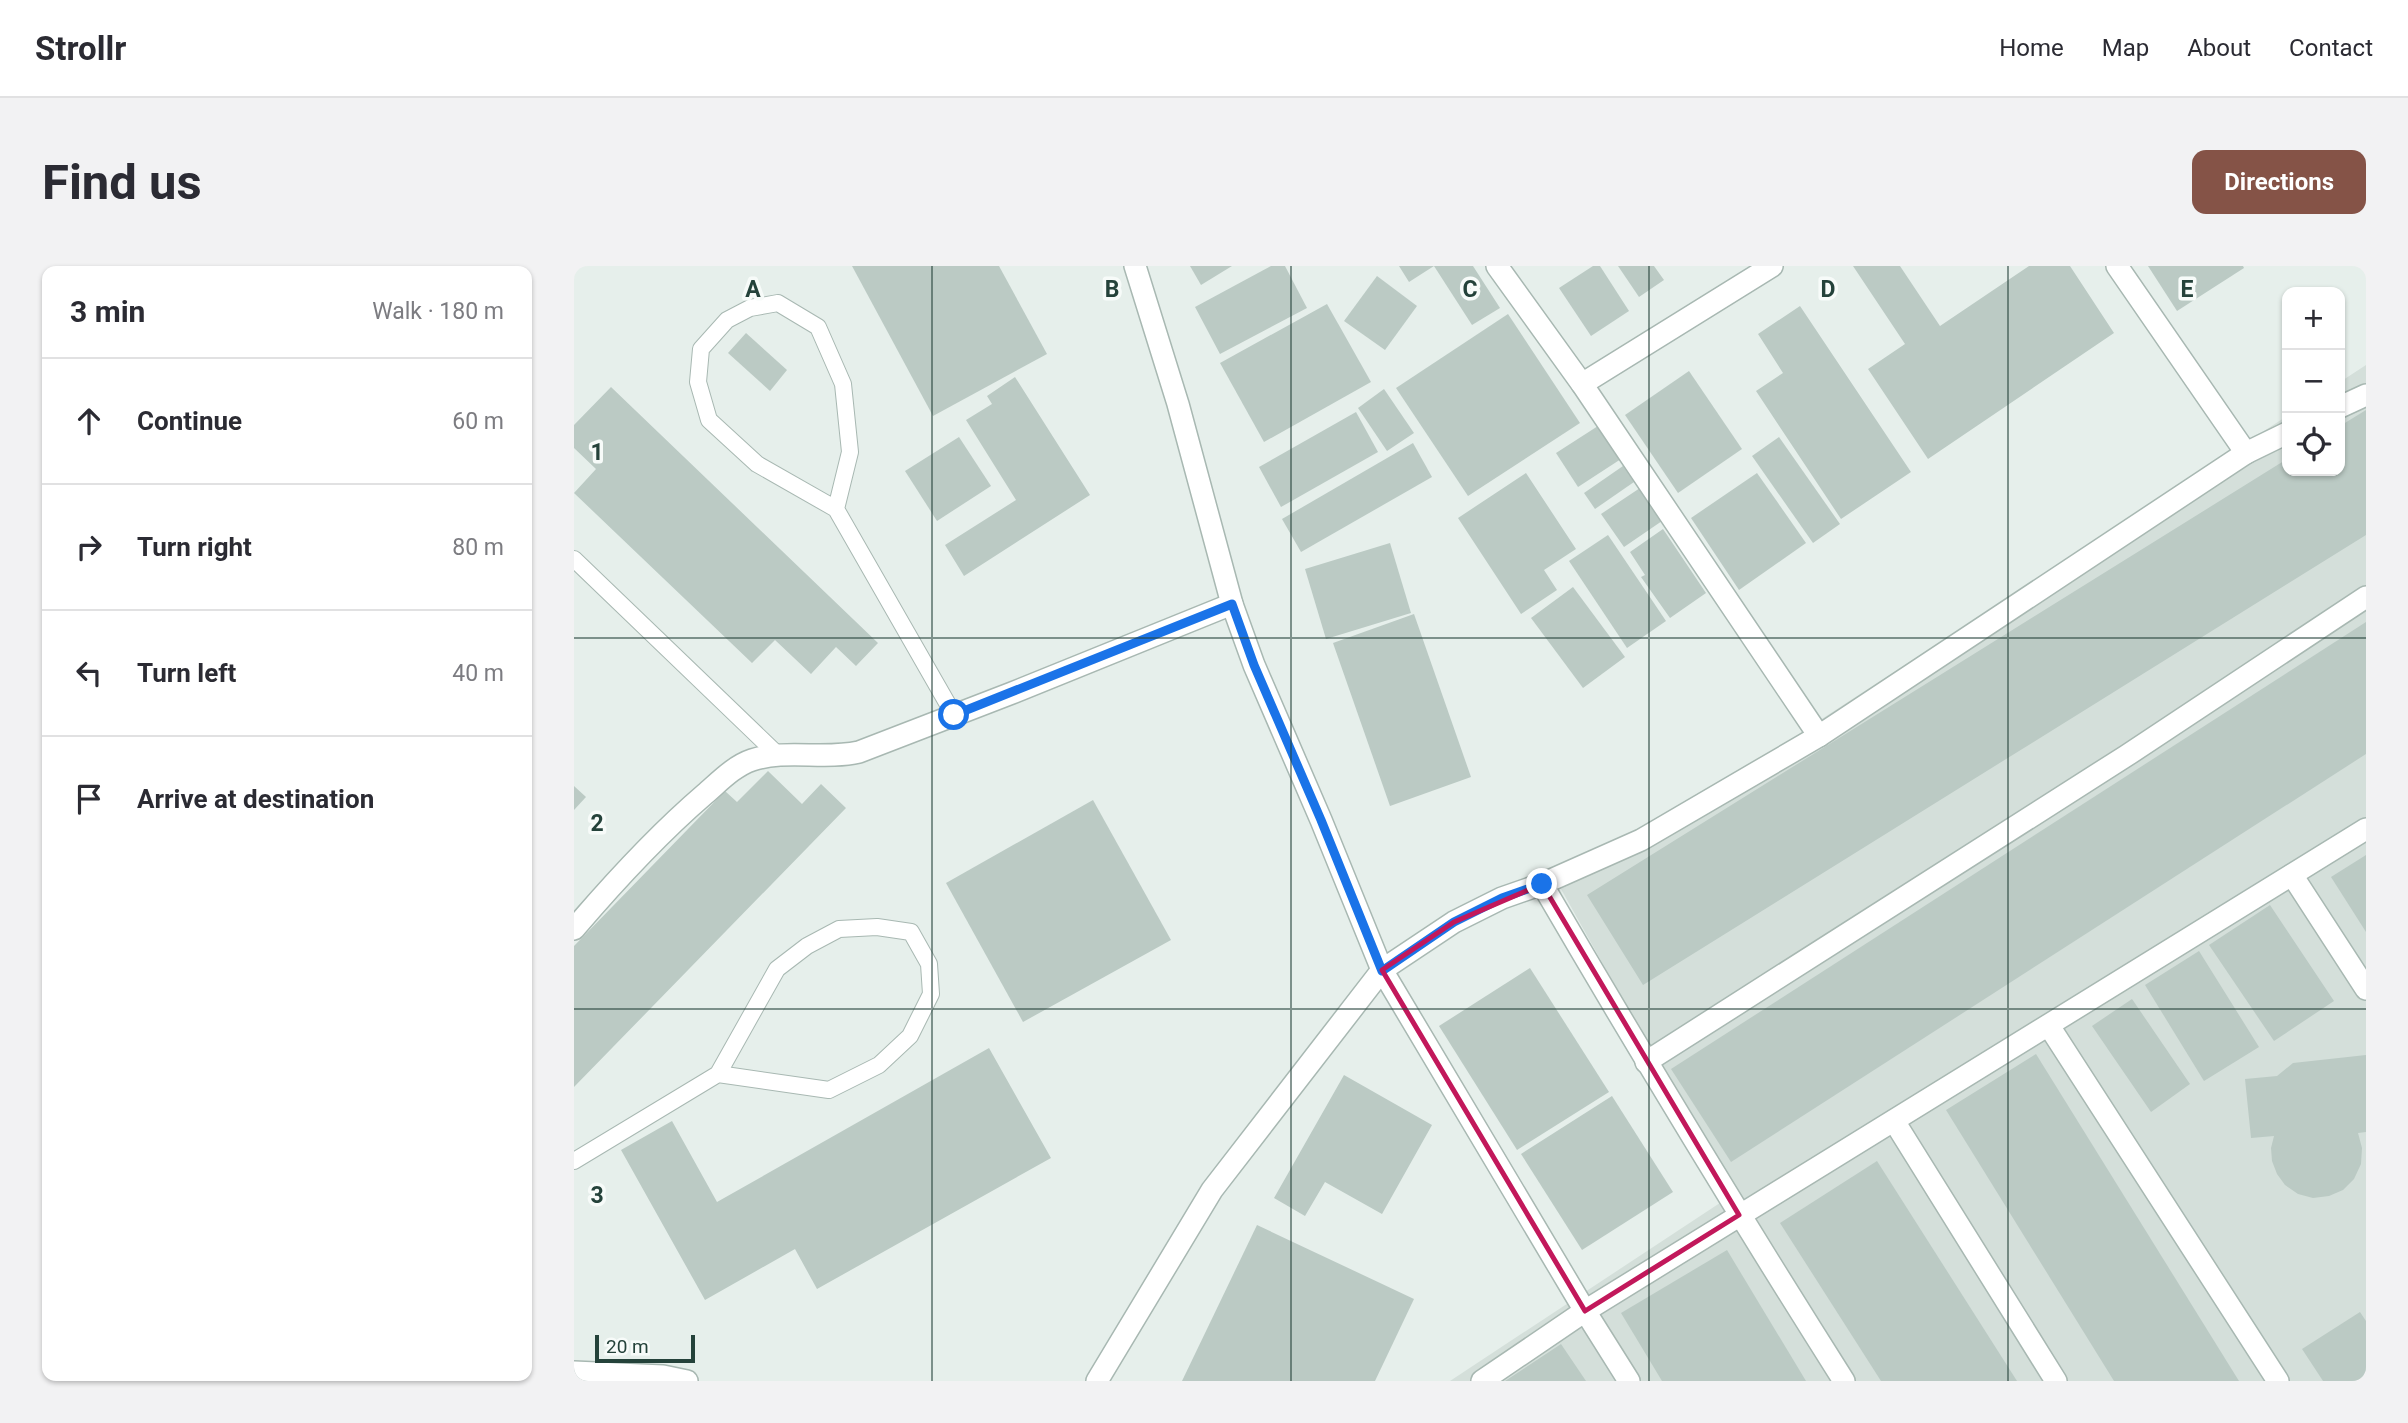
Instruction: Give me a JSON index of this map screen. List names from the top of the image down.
{
  "scale_bar": "20 m",
  "page": {
    "header": "Strollr",
    "nav": [
      "Home",
      "Map",
      "About",
      "Contact"
    ],
    "buttons": "Directions",
    "title": "Find us",
    "heading": ["3 min", "Walk · 180 m"],
    "map_buttons": ["+", "−"],
    "list": [
      ["Continue", "60 m"],
      ["Turn right", "80 m"],
      ["Turn left", "40 m"],
      "Arrive at destination"
    ],
    "scale": "20 m"
  },
  "grid": {
    "columns": [
      "A",
      "B",
      "C",
      "D",
      "E"
    ],
    "rows": ["1", "2", "3"]
  }
}
